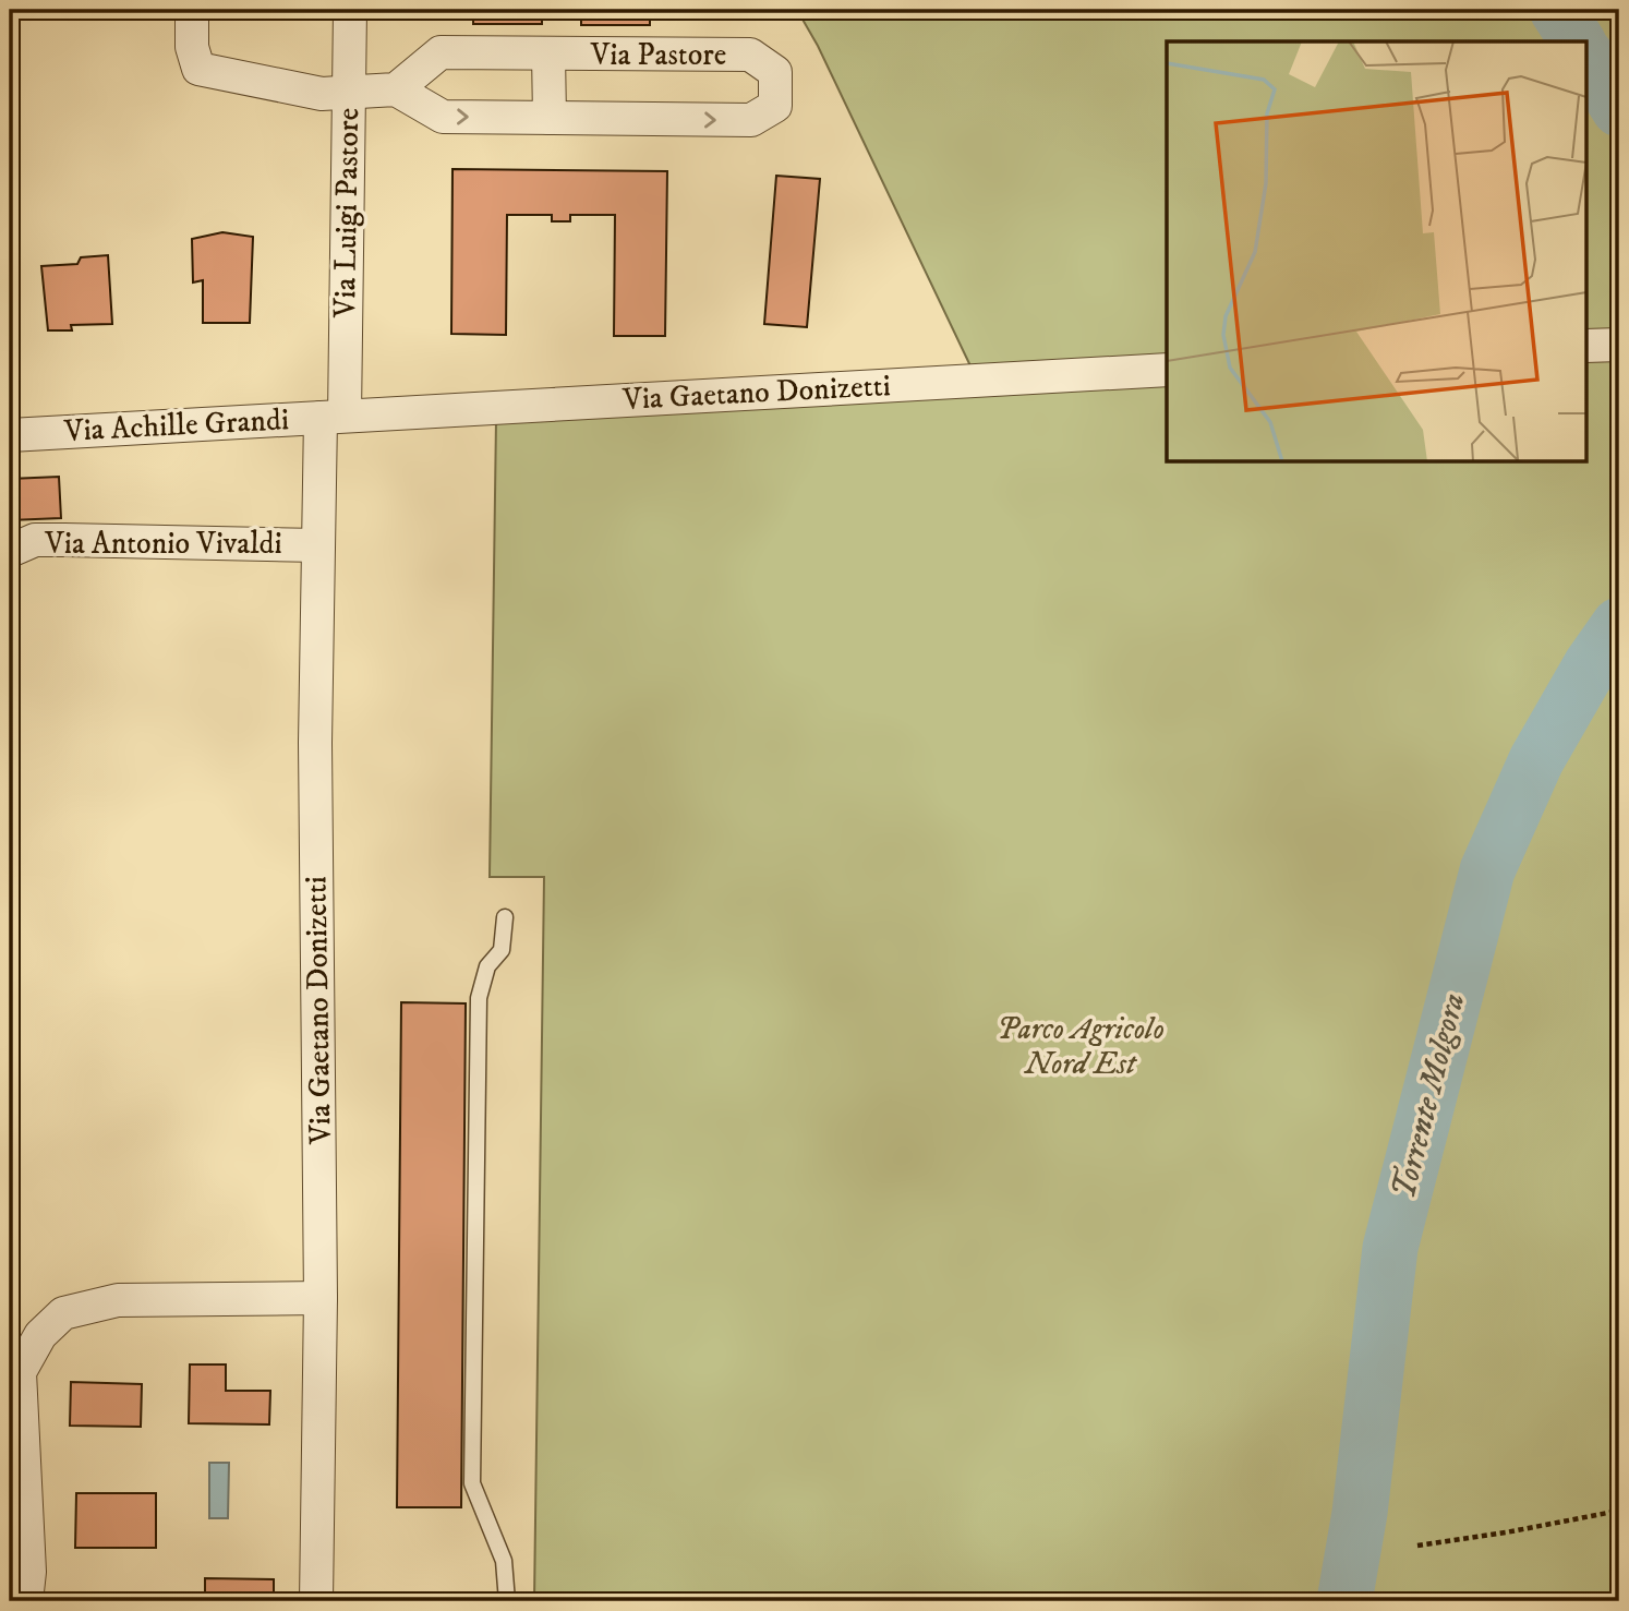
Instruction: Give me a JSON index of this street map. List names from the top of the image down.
{
  "streets": {
    "street": [
      "Via Pastore",
      "Via Luigi Pastore",
      "Via Gaetano Donizetti",
      "Via Achille Grandi",
      "Via Antonio Vivaldi"
    ]
  },
  "crossings": [
    ["Via Luigi Pastore", "Via Gaetano Donizetti"],
    ["Via Luigi Pastore", "Via Achille Grandi"],
    ["Via Gaetano Donizetti", "Via Achille Grandi"],
    ["Via Gaetano Donizetti", "Via Antonio Vivaldi"]
  ],
  "water": ["Torrente Molgora"],
  "parks": ["Parco Agricolo Nord Est"]
}
